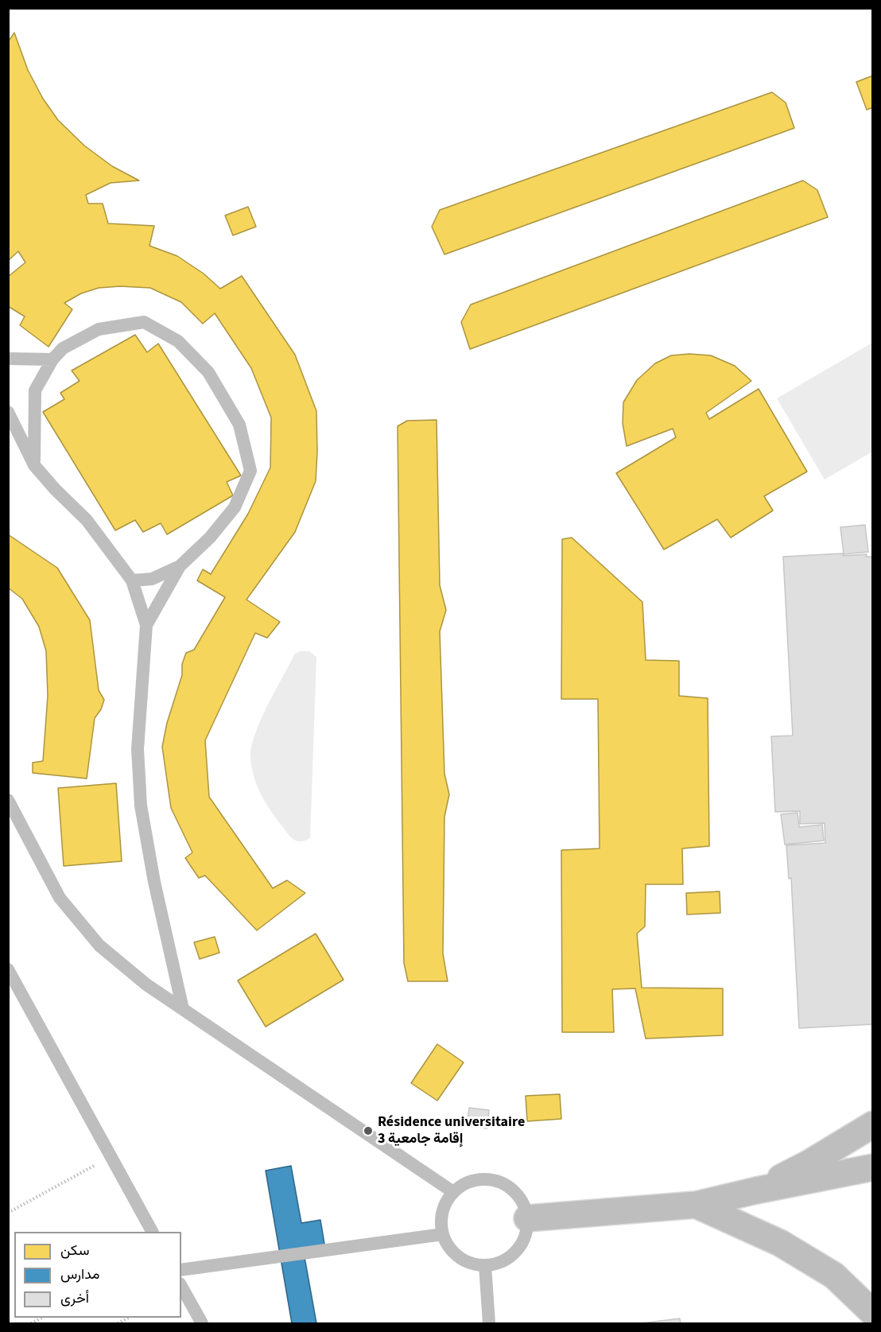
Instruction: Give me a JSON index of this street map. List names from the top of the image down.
{
  "places": ["Résidence universitaire إقامة جامعية 3"],
  "legend": ["سكن", "مدارس", "أخرى"]
}
